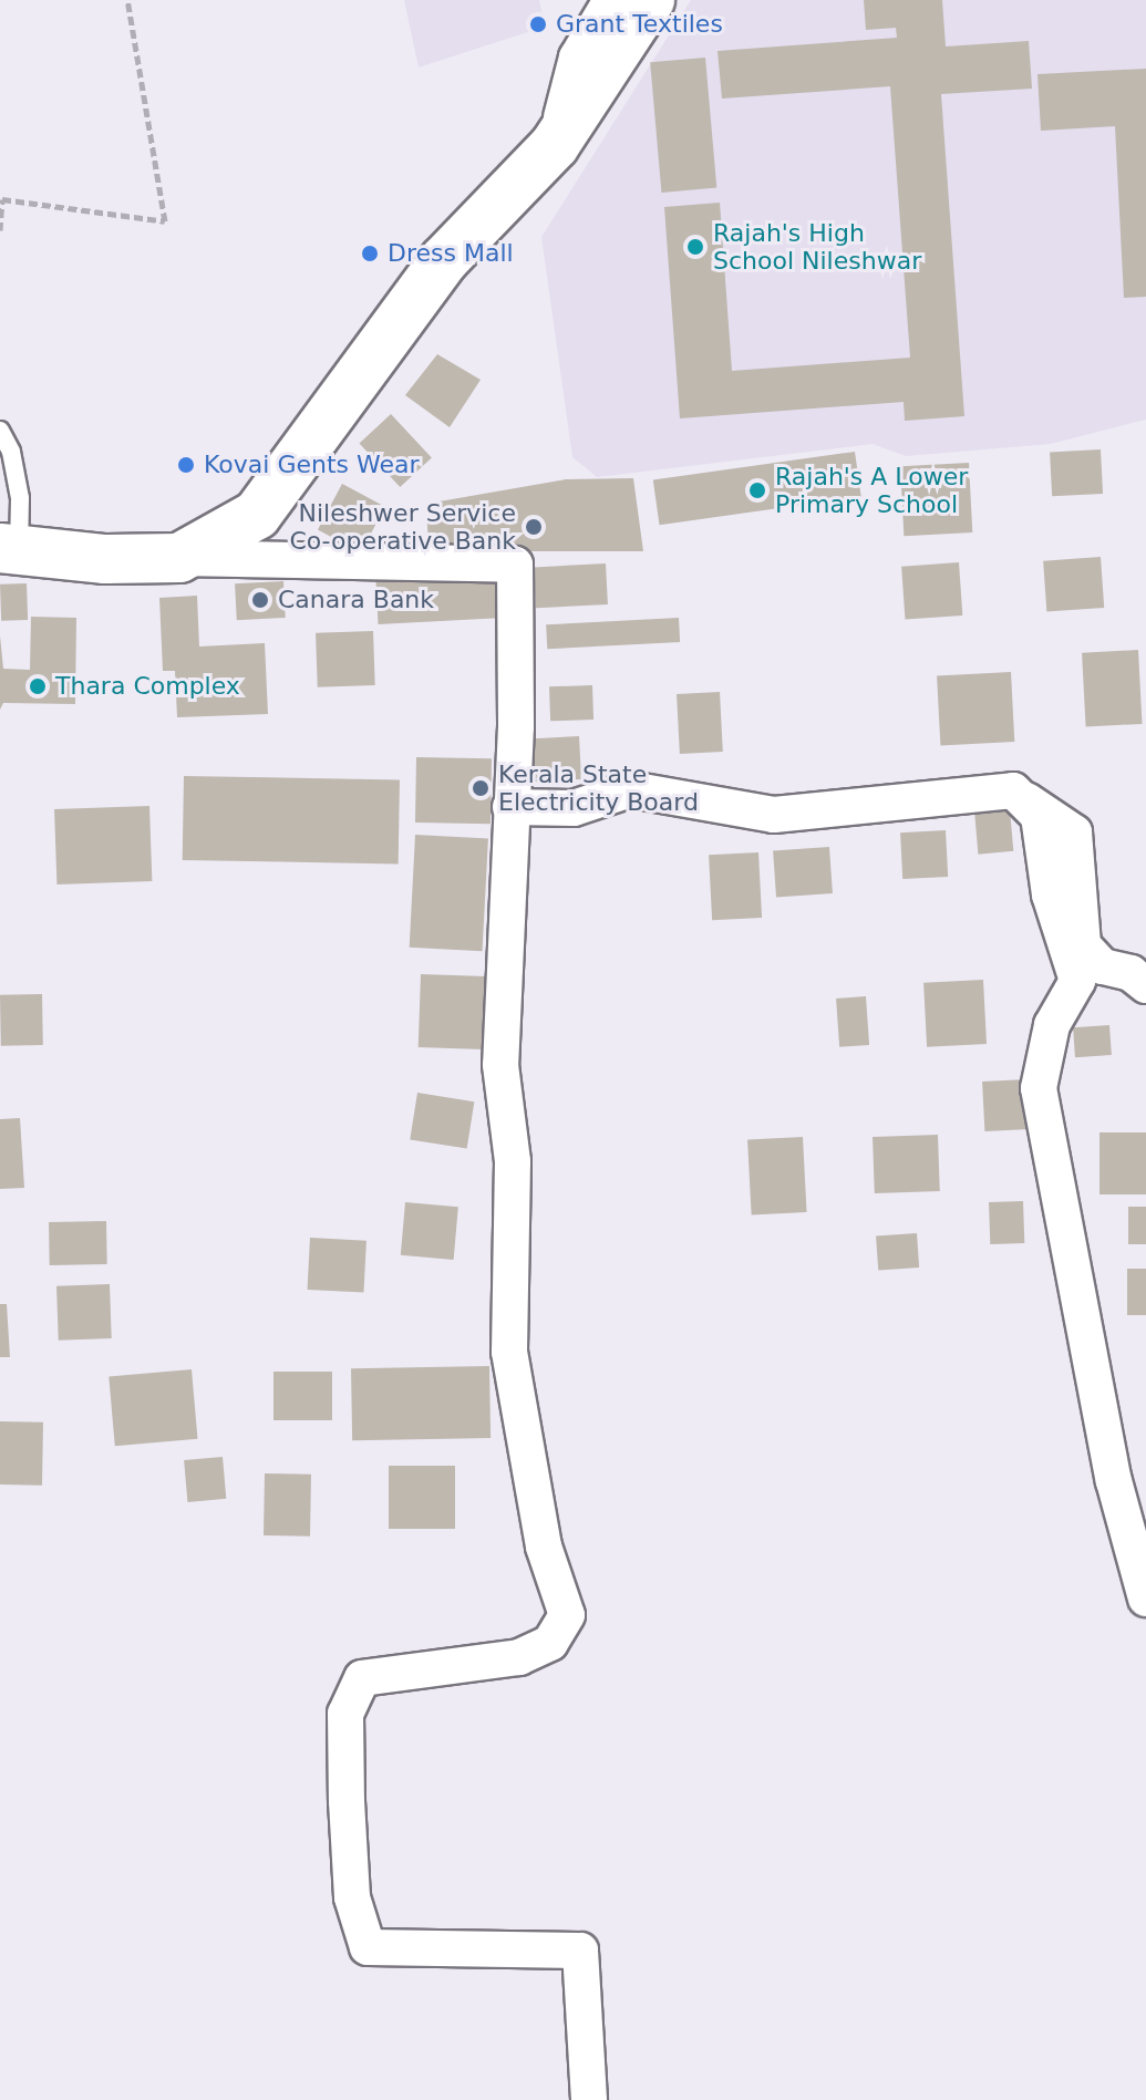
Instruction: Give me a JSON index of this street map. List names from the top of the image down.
{
  "places": [
    "Grant Textiles",
    "Rajah's High School Nileshwar",
    "Dress Mall",
    "Kovai Gents Wear",
    "Rajah's A Lower Primary School",
    "Nileshwer Service Co-operative Bank",
    "Canara Bank",
    "Thara Complex",
    "Kerala State Electricity Board"
  ]
}
